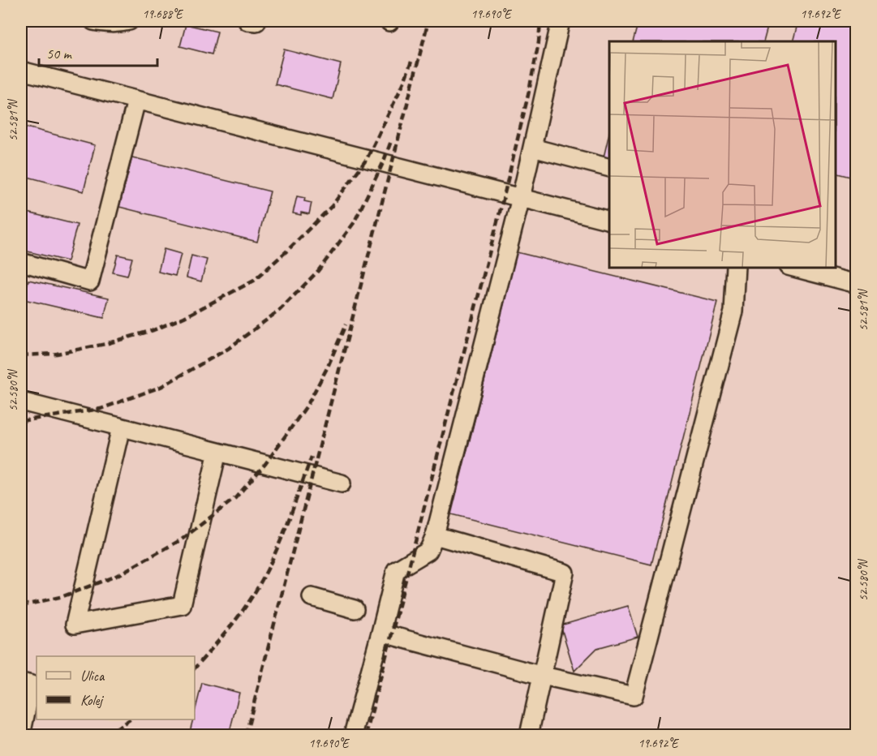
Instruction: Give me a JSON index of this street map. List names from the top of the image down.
{
  "legend": ["Ulica", "Kolej"],
  "scale_bar": "50 m",
  "coordinates": [
    "19.688°E",
    "19.690°E",
    "19.692°E",
    "52.581°N",
    "52.580°N"
  ]
}
